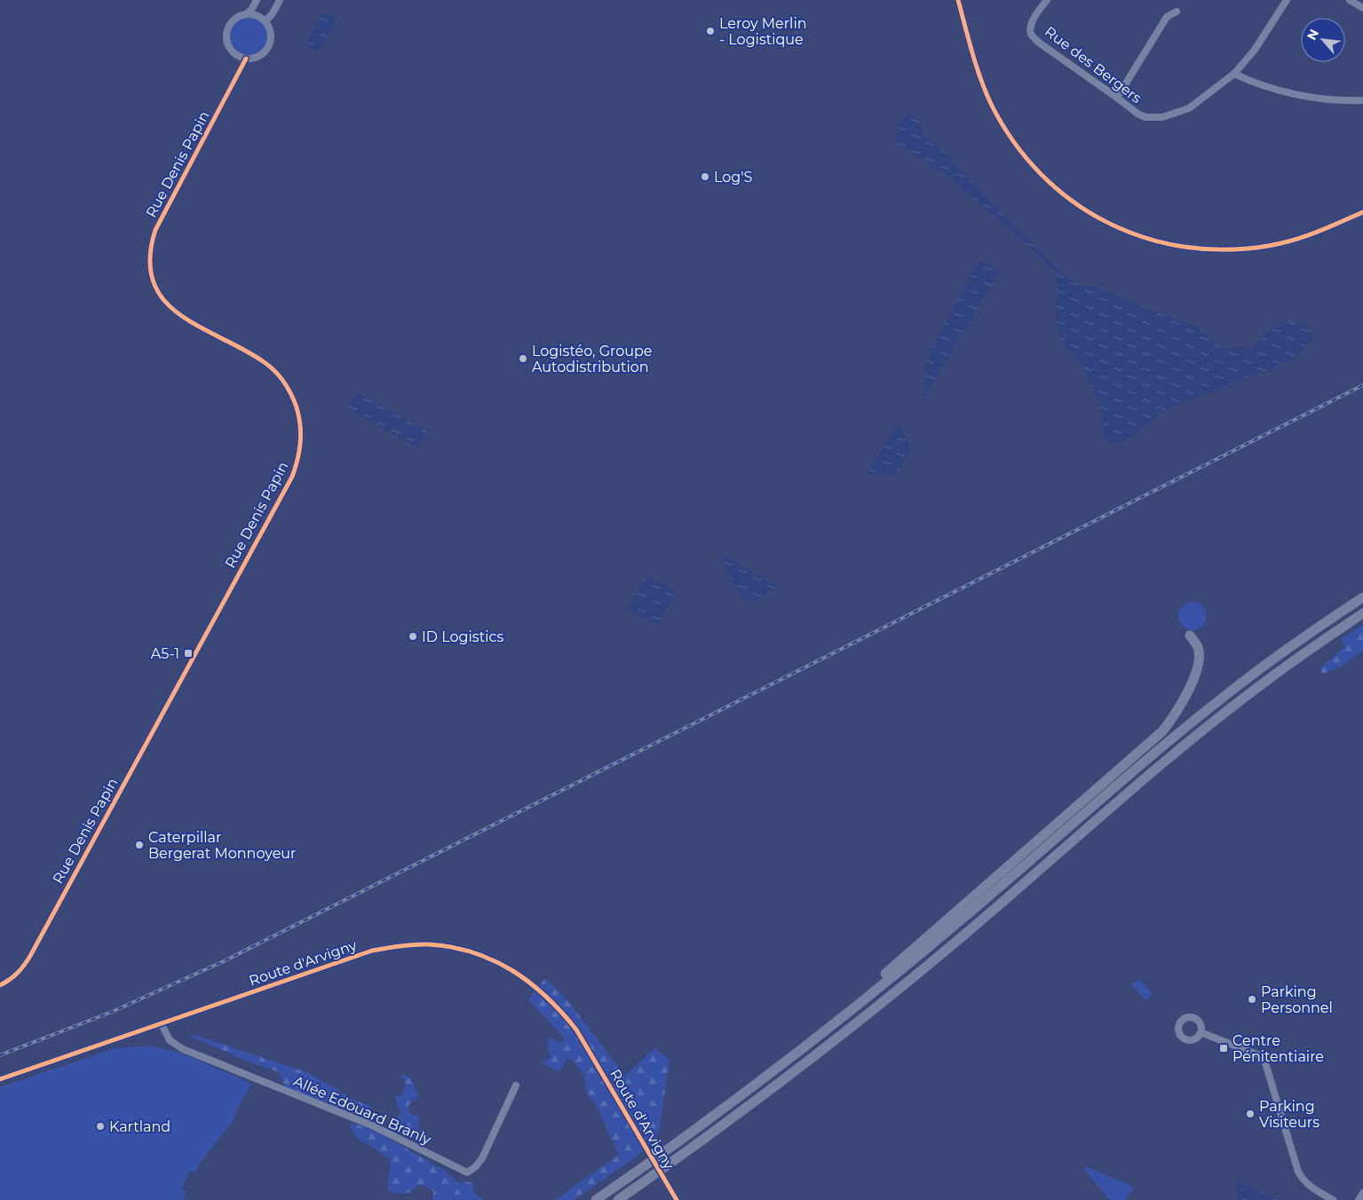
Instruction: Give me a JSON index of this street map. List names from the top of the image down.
{
  "streets": {
    "street": [
      "Rue des Bergers",
      "Rue Denis Papin",
      "Route d'Arvigny",
      "Allée Edouard Branly"
    ]
  },
  "crossings": [
    ["Route d'Arvigny", "Allée Edouard Branly"]
  ],
  "places": {
    "other": [
      "Leroy Merlin - Logistique",
      "Log'S",
      "Logistéo, Groupe Autodistribution",
      "ID Logistics",
      "Caterpillar Bergerat Monnoyeur",
      "Parking Personnel",
      "Parking Visiteurs",
      "Kartland"
    ],
    "transit": ["A5-1", "Centre Pénitentiaire"]
  },
  "north": "top left"
}
